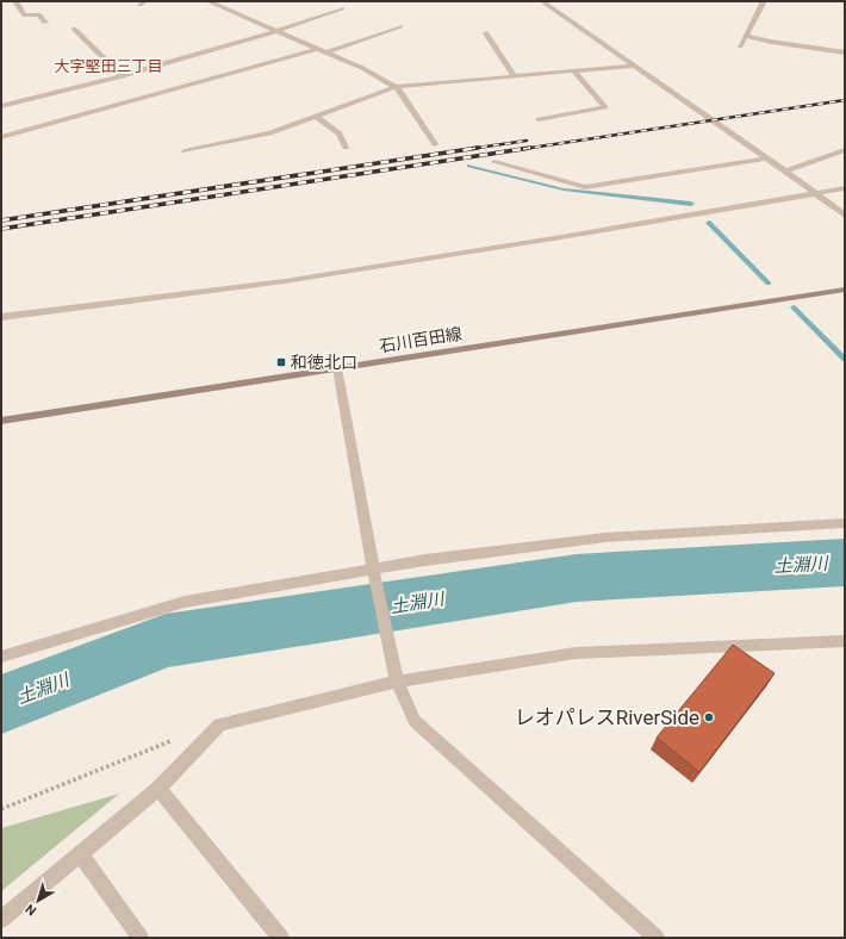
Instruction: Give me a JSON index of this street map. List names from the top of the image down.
{
  "streets": {
    "main road": ["石川百田線"]
  },
  "districts": ["大字堅田三丁目"],
  "water": ["土淵川"],
  "places": {
    "transit": ["和徳北口"],
    "other": ["レオパレスRiverSide"]
  },
  "north": "bottom left"
}
